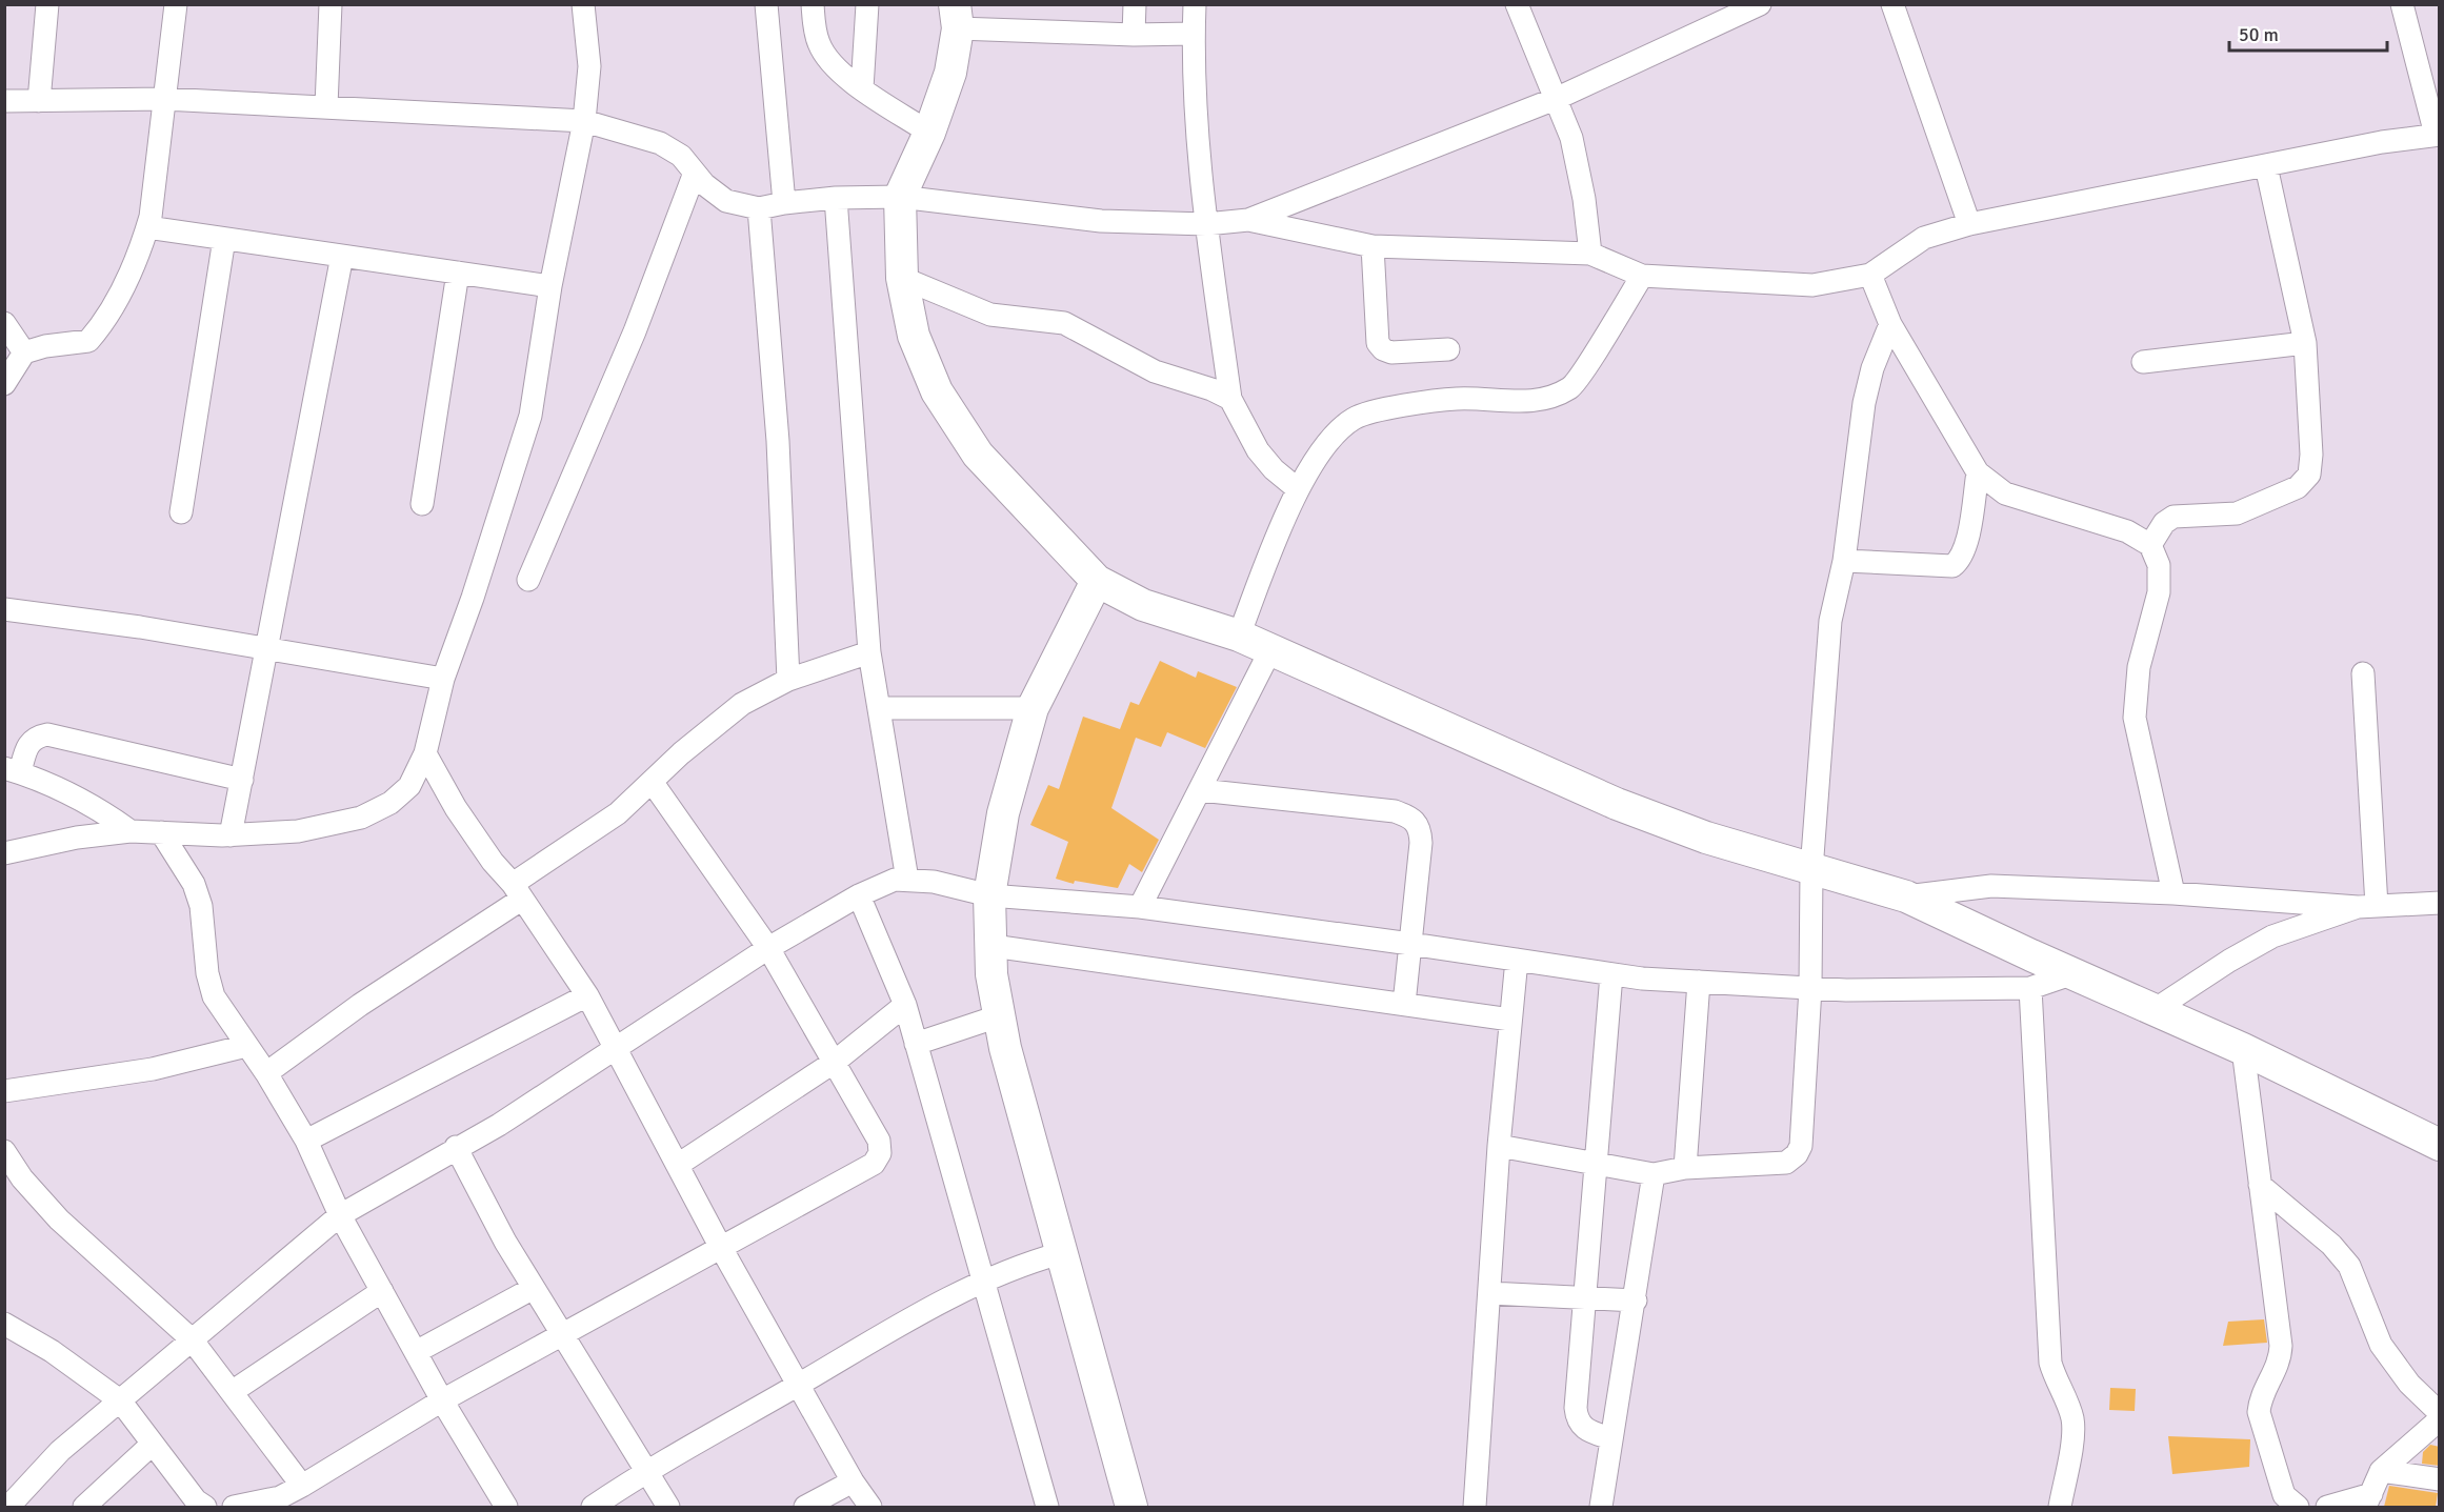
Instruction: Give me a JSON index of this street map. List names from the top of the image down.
{
  "scale_bar": "50 m"
}
